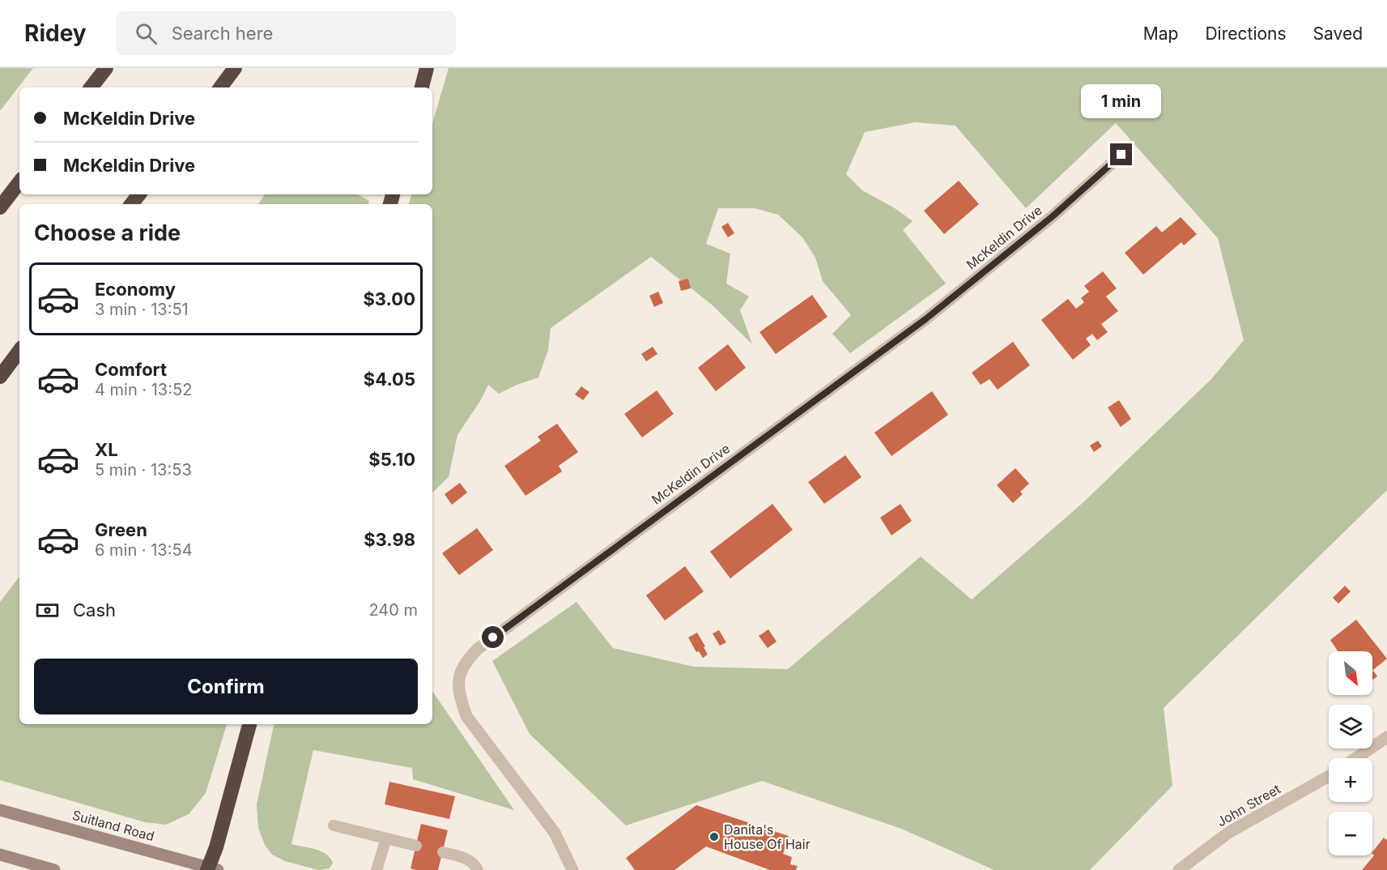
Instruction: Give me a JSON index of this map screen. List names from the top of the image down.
{
  "streets": {
    "main road": ["Suitland Road"],
    "street": ["McKeldin Drive", "John Street"]
  },
  "places": ["Danita's House Of Hair"],
  "north": "bottom right",
  "page": {
    "header": "Ridey",
    "search": "Search here",
    "nav": ["Map", "Directions", "Saved"],
    "bubble": "1 min",
    "banner": ["McKeldin Drive", "McKeldin Drive"],
    "heading": "Choose a ride",
    "list": [
      {
        "name": "Economy",
        "note": "3 min · 13:51",
        "value": "$3.00"
      },
      {
        "name": "Comfort",
        "note": "4 min · 13:52",
        "value": "$4.05"
      },
      {
        "name": "XL",
        "note": "5 min · 13:53",
        "value": "$5.10"
      },
      {
        "name": "Green",
        "note": "6 min · 13:54",
        "value": "$3.98"
      }
    ],
    "pay": ["Cash", "240 m"],
    "buttons": "Confirm",
    "map_buttons": ["+", "−"]
  }
}
